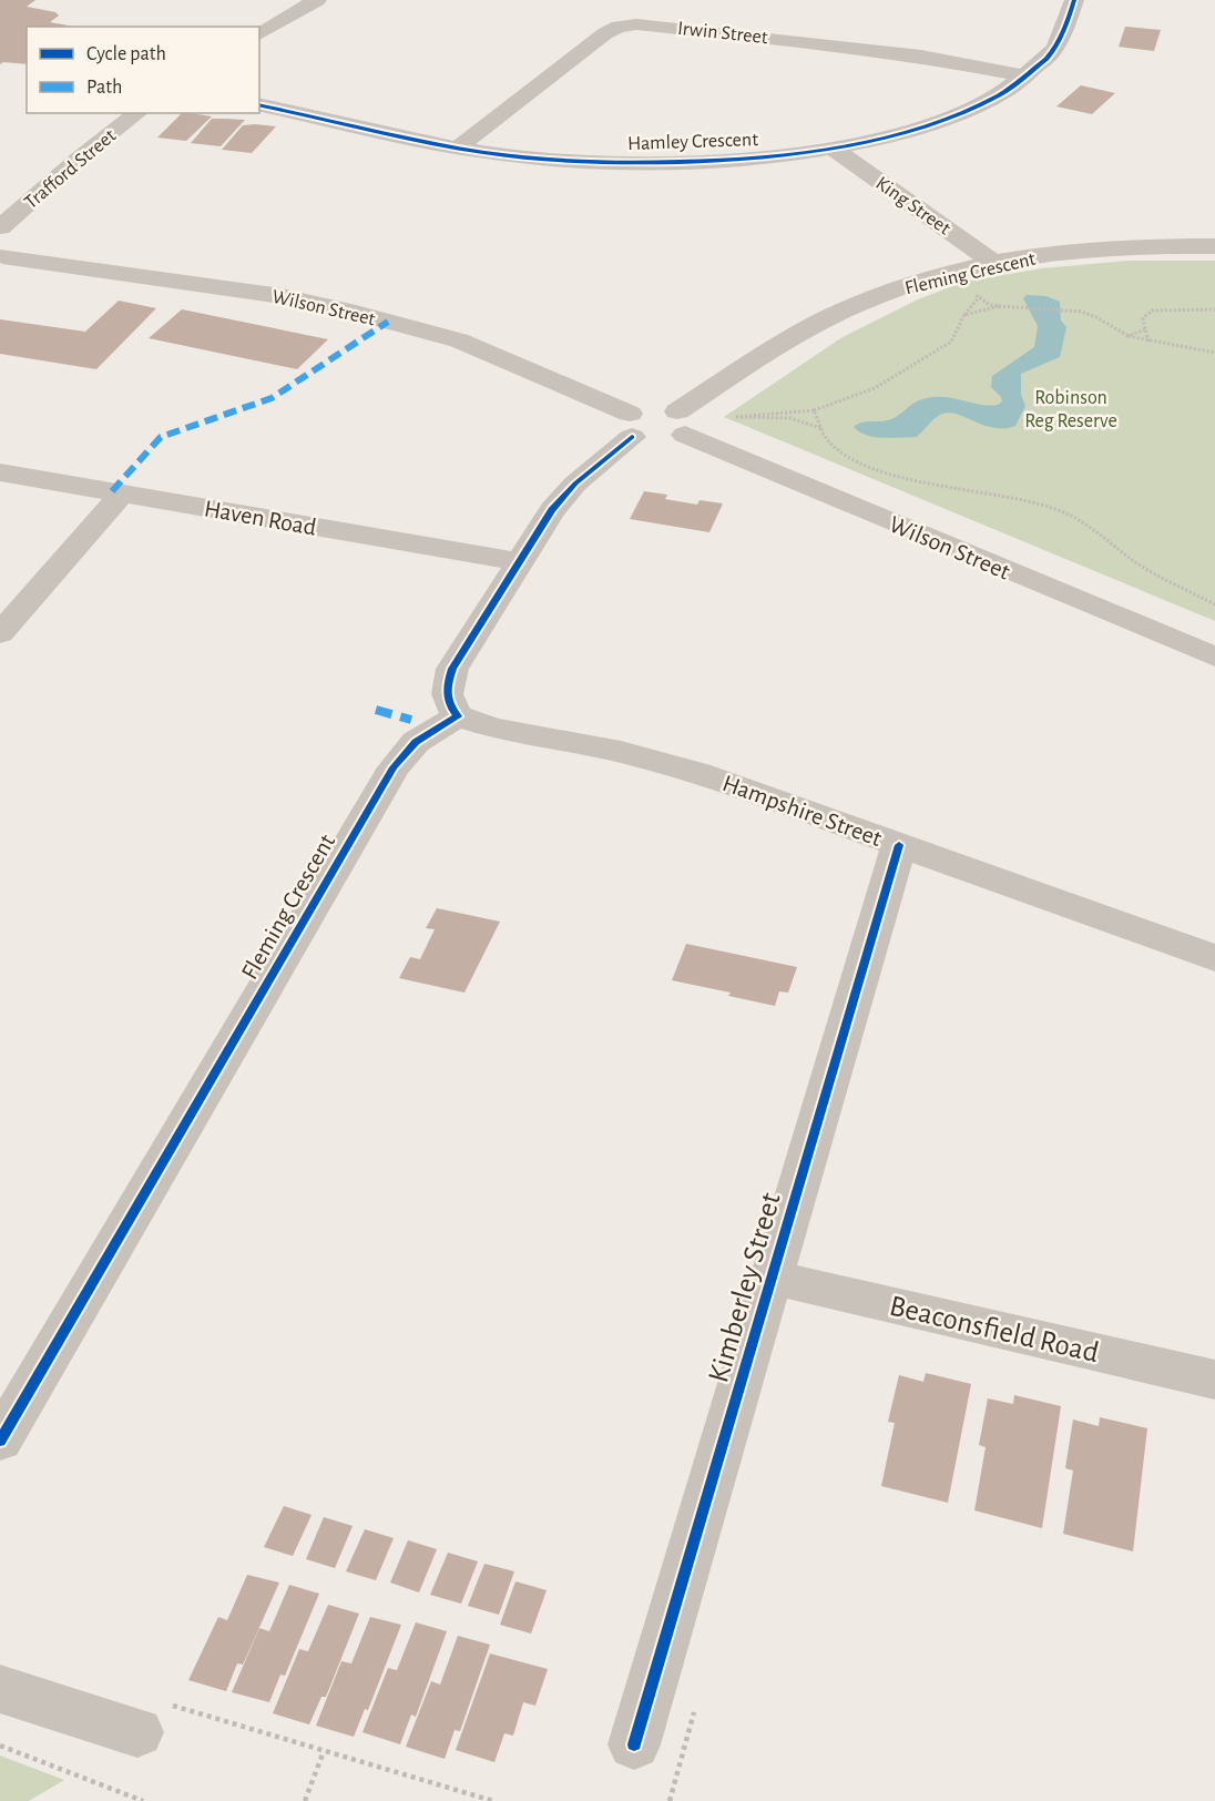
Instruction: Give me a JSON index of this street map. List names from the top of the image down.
{
  "streets": {
    "street": [
      "Irwin Street",
      "Hamley Crescent",
      "Trafford Street",
      "King Street",
      "Fleming Crescent",
      "Wilson Street",
      "Haven Road",
      "Hampshire Street",
      "Kimberley Street",
      "Beaconsfield Road"
    ]
  },
  "crossings": [
    ["Irwin Street", "Hamley Crescent"],
    ["Hamley Crescent", "King Street"],
    ["King Street", "Fleming Crescent"],
    ["Fleming Crescent", "Wilson Street"],
    ["Fleming Crescent", "Haven Road"],
    ["Fleming Crescent", "Hampshire Street"],
    ["Hampshire Street", "Kimberley Street"],
    ["Kimberley Street", "Beaconsfield Road"]
  ],
  "parks": ["Robinson Reg Reserve"],
  "legend": ["Cycle path", "Path"]
}
